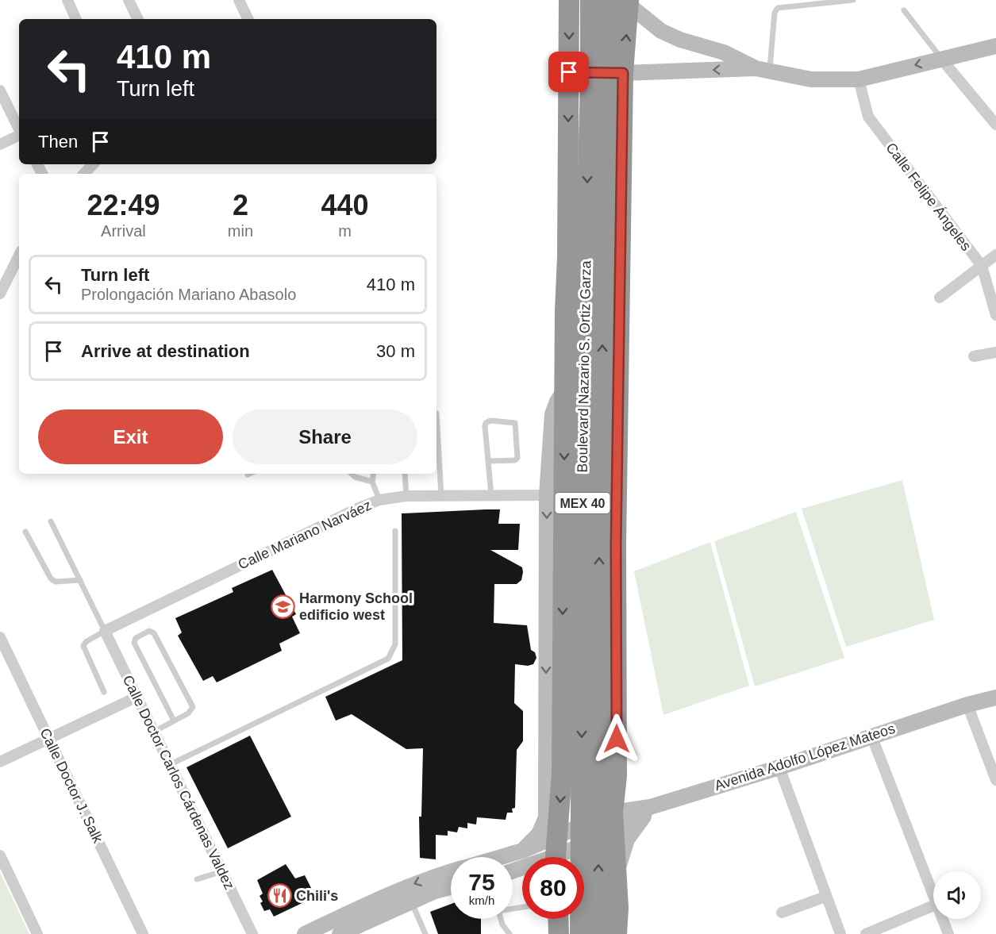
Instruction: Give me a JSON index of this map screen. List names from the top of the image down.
{
  "streets": {
    "highway": ["Boulevard Nazario S. Ortiz Garza", "MEX 40"],
    "street": [
      "Calle Felipe Ángeles",
      "Calle Mariano Narváez",
      "Avenida Adolfo López Mateos",
      "Calle Doctor Carlos Cárdenas Valdez",
      "Calle Doctor J. Salk"
    ]
  },
  "crossings": [
    ["Calle Mariano Narváez", "Calle Doctor Carlos Cárdenas Valdez"]
  ],
  "places": {
    "school or university": ["Harmony School edificio west"],
    "restaurant": ["Chili's"]
  },
  "page": {
    "turn": ["410 m", "Turn left"],
    "then": "Then",
    "eta": [
      "22:49",
      "Arrival",
      "2",
      "min",
      "440",
      "m"
    ],
    "list": [
      {
        "name": "Turn left",
        "note": "Prolongación Mariano Abasolo",
        "value": "410 m"
      },
      {
        "name": "Arrive at destination",
        "value": "30 m"
      }
    ],
    "buttons": ["Exit", "Share"],
    "speed": "75 km/h",
    "limit": "80"
  }
}
